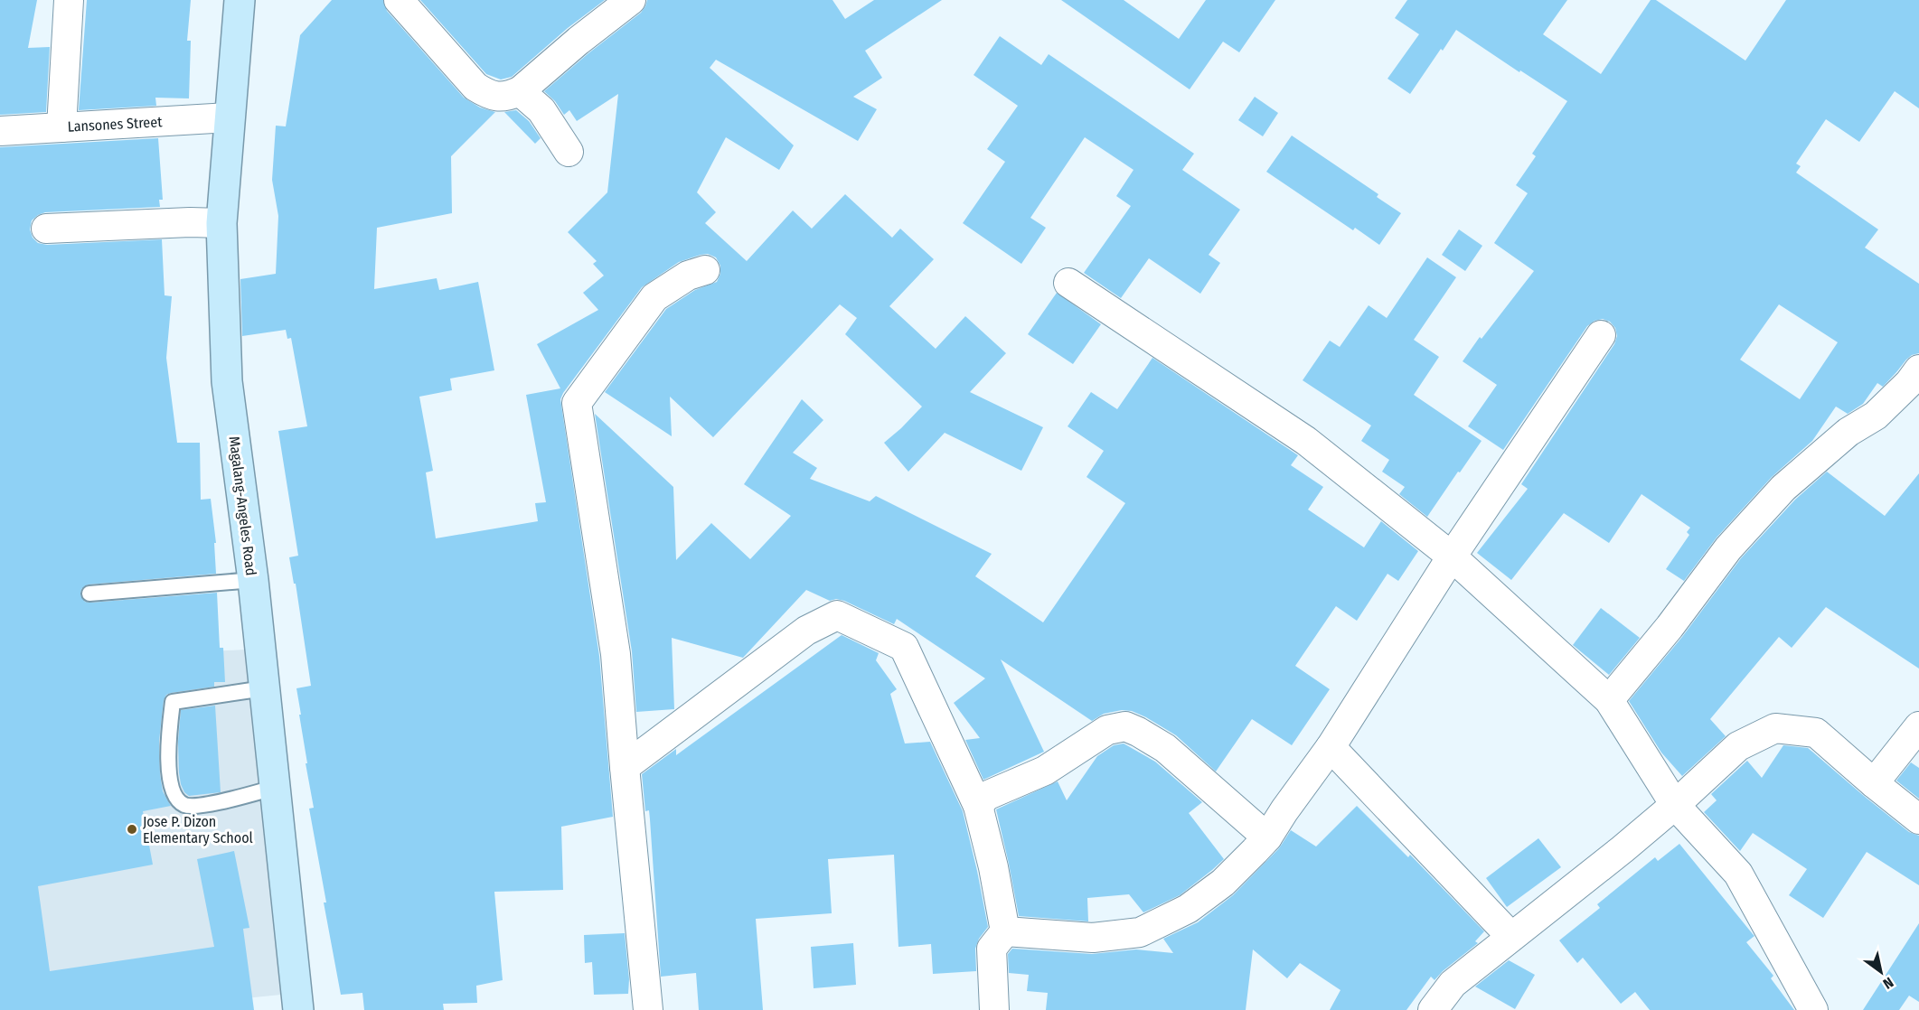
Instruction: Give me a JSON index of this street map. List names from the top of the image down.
{
  "streets": {
    "main road": ["Magalang-Angeles Road"],
    "street": ["Lansones Street"]
  },
  "crossings": [
    ["Lansones Street", "Magalang-Angeles Road"]
  ],
  "places": ["Jose P. Dizon Elementary School"],
  "north": "bottom right"
}
